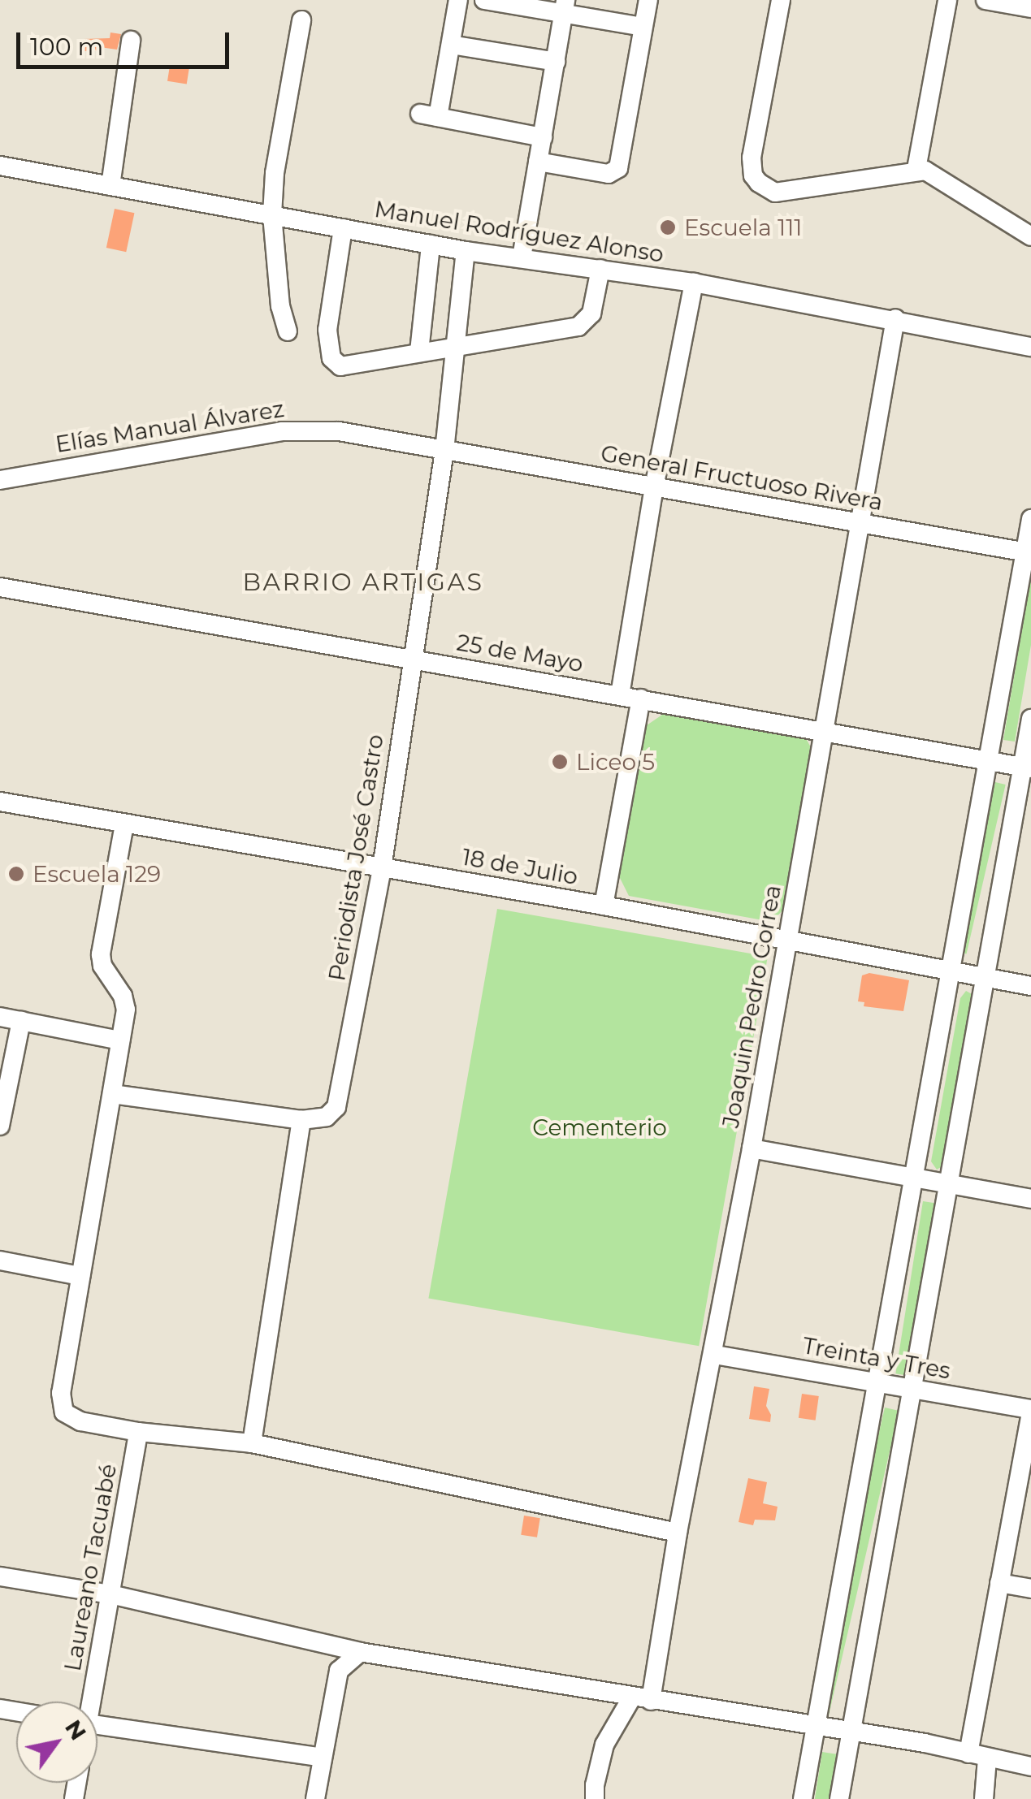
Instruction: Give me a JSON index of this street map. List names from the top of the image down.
{
  "streets": {
    "street": [
      "Manuel Rodríguez Alonso",
      "Elías Manual Álvarez",
      "General Fructuoso Rivera",
      "25 de Mayo",
      "Periodista José Castro",
      "18 de Julio",
      "Joaquin Pedro Correa",
      "Treinta y Tres",
      "Laureano Tacuabé"
    ]
  },
  "crossings": [
    ["Manuel Rodríguez Alonso", "Periodista José Castro"],
    ["Manuel Rodríguez Alonso", "Joaquin Pedro Correa"],
    ["Elías Manual Álvarez", "General Fructuoso Rivera"],
    ["Elías Manual Álvarez", "Periodista José Castro"],
    ["General Fructuoso Rivera", "Periodista José Castro"],
    ["General Fructuoso Rivera", "Joaquin Pedro Correa"],
    ["25 de Mayo", "Periodista José Castro"],
    ["25 de Mayo", "Joaquin Pedro Correa"],
    ["Periodista José Castro", "18 de Julio"],
    ["18 de Julio", "Joaquin Pedro Correa"],
    ["Joaquin Pedro Correa", "Treinta y Tres"]
  ],
  "districts": ["BARRIO ARTIGAS"],
  "parks": ["Cementerio"],
  "places": ["Escuela 111", "Liceo 5", "Escuela 129"],
  "scale_bar": "100 m",
  "north": "top right"
}
